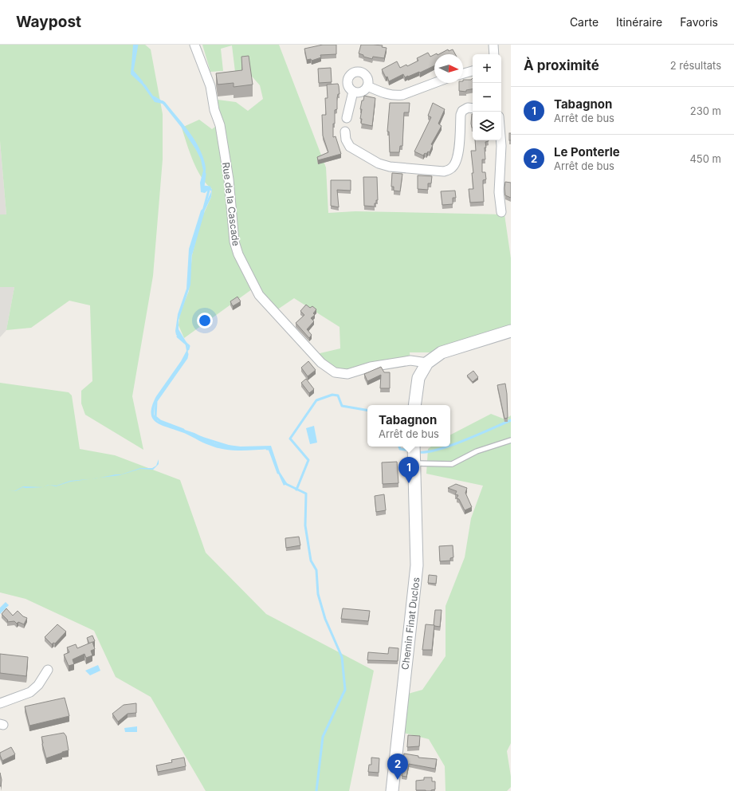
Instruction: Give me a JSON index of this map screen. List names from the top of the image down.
{
  "streets": {
    "main road": ["Chemin Finat Duclos"],
    "street": ["Rue de la Cascade"]
  },
  "north": "right",
  "page": {
    "header": "Waypost",
    "nav": ["Carte", "Itinéraire", "Favoris"],
    "heading": ["À proximité", "2 résultats"],
    "map_buttons": ["+", "−"],
    "list": [
      {
        "mark": "1",
        "name": "Tabagnon",
        "note": "Arrêt de bus",
        "value": "230 m"
      },
      {
        "mark": "2",
        "name": "Le Ponterle",
        "note": "Arrêt de bus",
        "value": "450 m"
      }
    ],
    "popup": ["Tabagnon", "Arrêt de bus"],
    "pins": ["1", "2"]
  }
}
